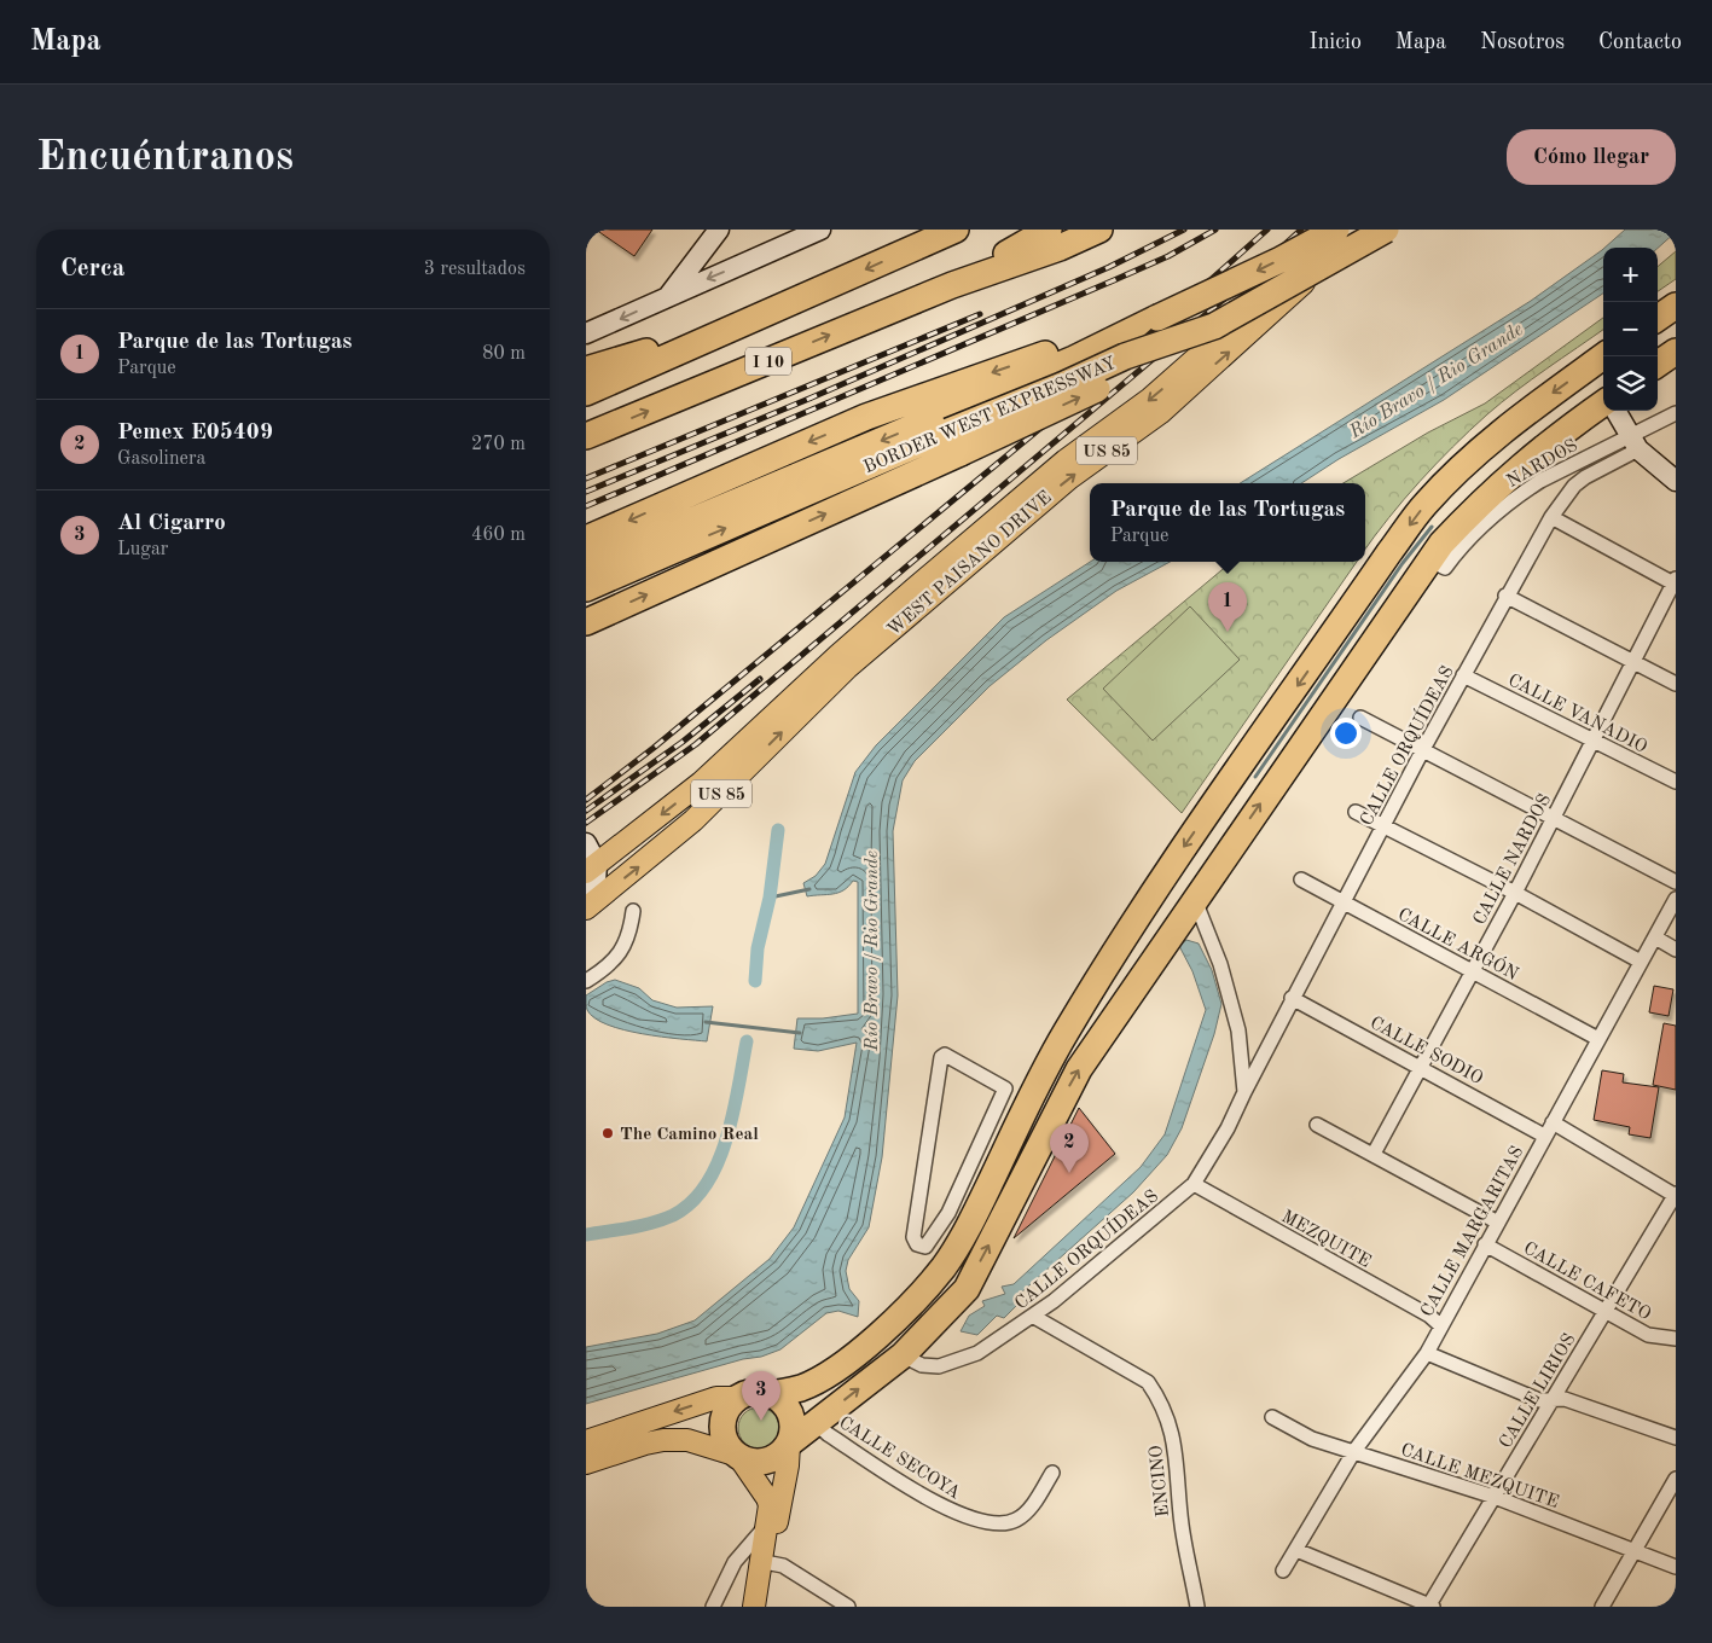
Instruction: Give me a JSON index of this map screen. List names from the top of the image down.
{
  "streets": {
    "highway": ["I 10", "BORDER WEST EXPRESSWAY"],
    "main road": ["US 85", "WEST PAISANO DRIVE"],
    "street": [
      "NARDOS",
      "CALLE VANADIO",
      "CALLE ORQUÍDEAS",
      "CALLE NARDOS",
      "CALLE ARGÓN",
      "CALLE SODIO",
      "CALLE MARGARITAS",
      "MEZQUITE",
      "CALLE CAFETO",
      "CALLE LIRIOS",
      "CALLE SECOYA",
      "CALLE MEZQUITE",
      "ENCINO"
    ]
  },
  "crossings": [
    ["NARDOS", "CALLE ORQUÍDEAS"],
    ["CALLE VANADIO", "CALLE ORQUÍDEAS"],
    ["CALLE VANADIO", "CALLE NARDOS"],
    ["CALLE ORQUÍDEAS", "CALLE ARGÓN"],
    ["CALLE ORQUÍDEAS", "CALLE SODIO"],
    ["CALLE ORQUÍDEAS", "MEZQUITE"],
    ["CALLE ORQUÍDEAS", "ENCINO"],
    ["CALLE NARDOS", "CALLE ARGÓN"],
    ["CALLE NARDOS", "CALLE SODIO"],
    ["CALLE ARGÓN", "CALLE MARGARITAS"],
    ["CALLE SODIO", "CALLE MARGARITAS"],
    ["CALLE MARGARITAS", "MEZQUITE"],
    ["CALLE MARGARITAS", "CALLE CAFETO"],
    ["CALLE MARGARITAS", "CALLE MEZQUITE"],
    ["CALLE CAFETO", "CALLE LIRIOS"],
    ["CALLE LIRIOS", "CALLE MEZQUITE"]
  ],
  "water": ["Río Bravo / Rio Grande"],
  "places": ["The Camino Real"],
  "page": {
    "header": "Mapa",
    "nav": [
      "Inicio",
      "Mapa",
      "Nosotros",
      "Contacto"
    ],
    "buttons": "Cómo llegar",
    "title": "Encuéntranos",
    "heading": ["Cerca", "3 resultados"],
    "map_buttons": ["+", "−"],
    "list": [
      {
        "mark": "1",
        "name": "Parque de las Tortugas",
        "note": "Parque",
        "value": "80 m"
      },
      {
        "mark": "2",
        "name": "Pemex E05409",
        "note": "Gasolinera",
        "value": "270 m"
      },
      {
        "mark": "3",
        "name": "Al Cigarro",
        "note": "Lugar",
        "value": "460 m"
      }
    ],
    "popup": ["Parque de las Tortugas", "Parque"],
    "pins": ["1", "2", "3"]
  }
}
